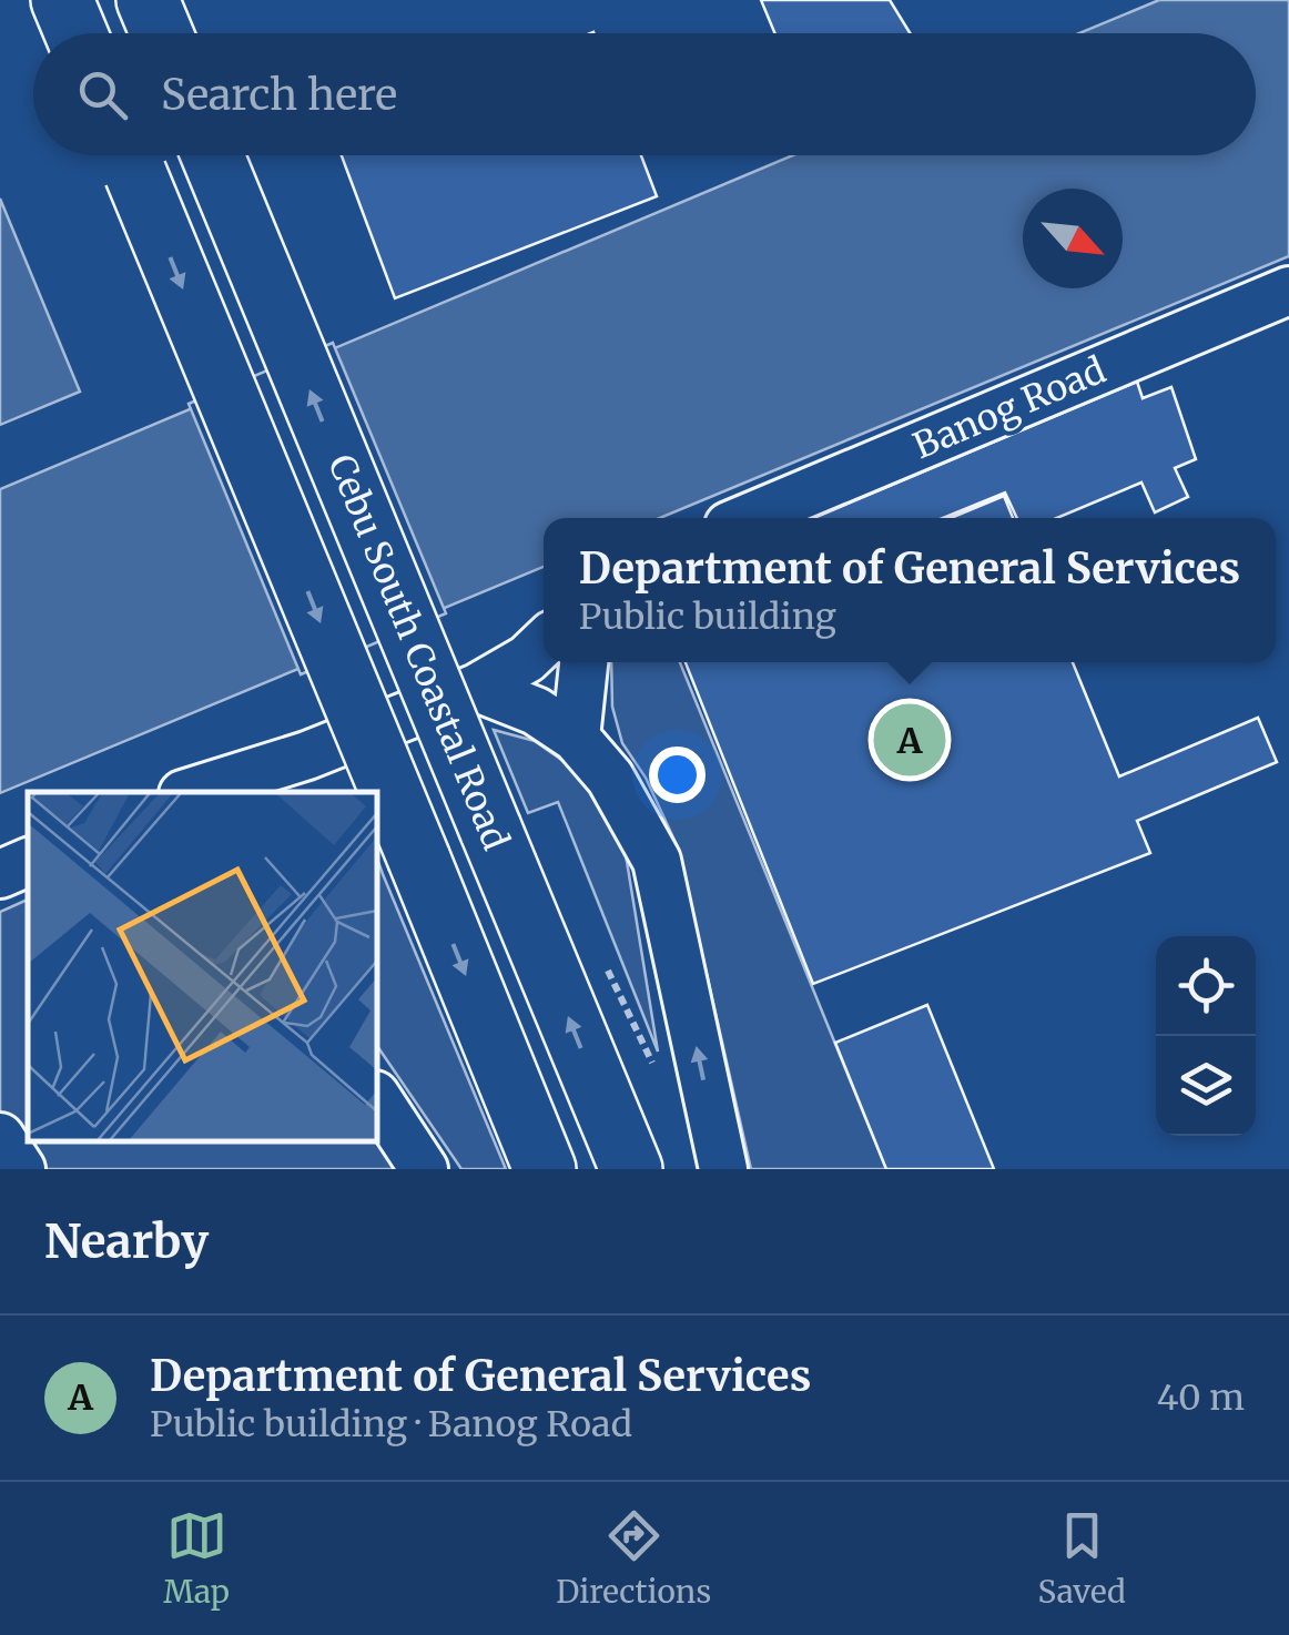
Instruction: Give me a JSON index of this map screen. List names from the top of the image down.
{
  "streets": {
    "highway": ["Cebu South Coastal Road"],
    "street": ["Banog Road"]
  },
  "north": "bottom right",
  "page": {
    "search": "Search here",
    "popup": ["Department of General Services", "Public building"],
    "pins": "A",
    "heading": "Nearby",
    "list": [
      {
        "mark": "A",
        "name": "Department of General Services",
        "note": "Public building · Banog Road",
        "value": "40 m"
      }
    ],
    "nav": ["Map", "Directions", "Saved"]
  }
}
